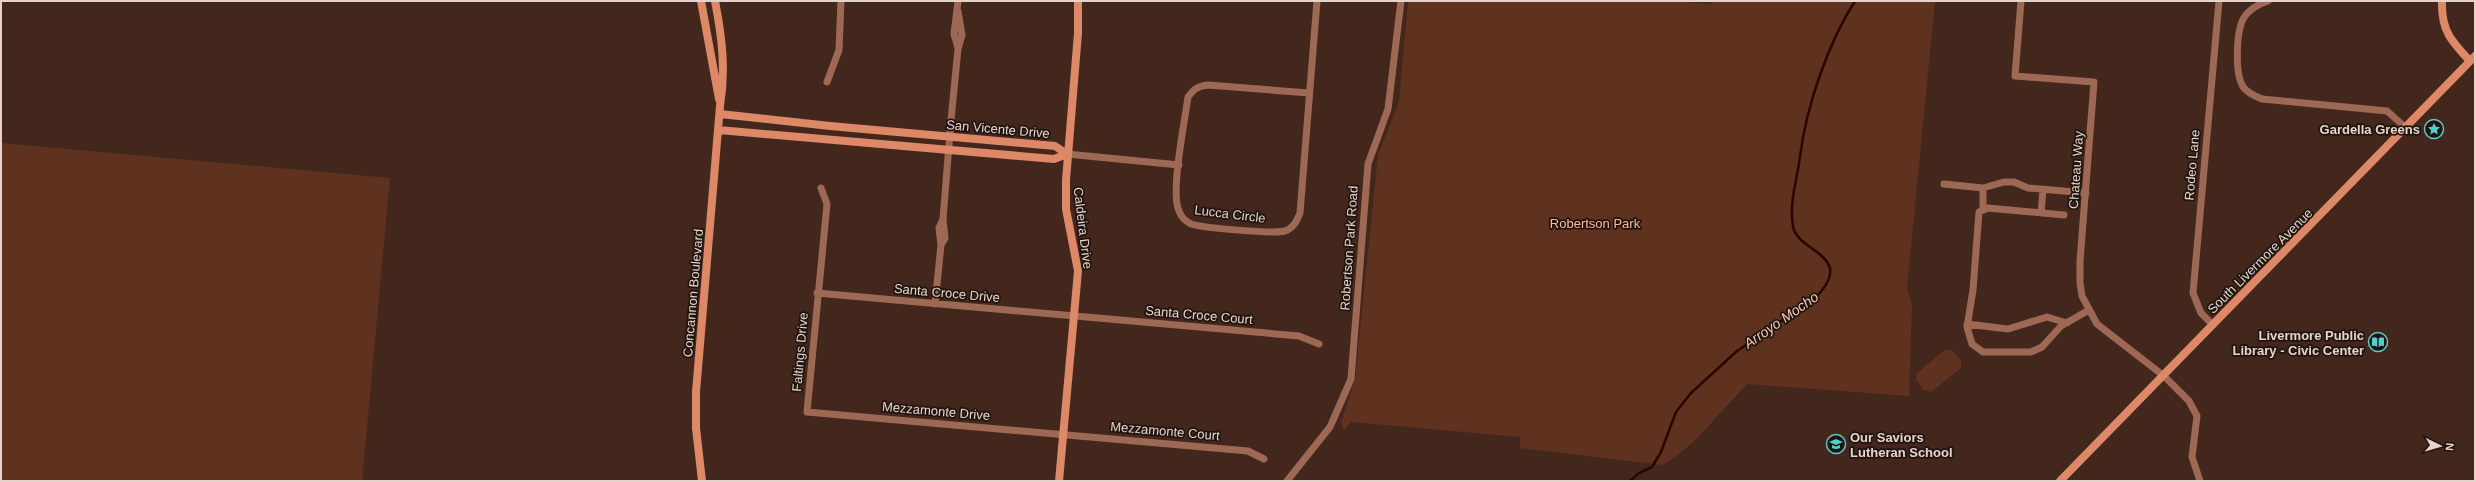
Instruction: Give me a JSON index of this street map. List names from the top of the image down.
{
  "streets": {
    "street": [
      "San Vicente Drive",
      "Rodeo Lane",
      "Chateau Way",
      "Lucca Circle",
      "Caldeira Drive",
      "Robertson Park Road",
      "South Livermore Avenue",
      "Concannon Boulevard",
      "Santa Croce Drive",
      "Santa Croce Court",
      "Faltings Drive",
      "Mezzamonte Drive",
      "Mezzamonte Court"
    ]
  },
  "crossings": [
    ["San Vicente Drive", "Caldeira Drive"],
    ["San Vicente Drive", "Concannon Boulevard"],
    ["Rodeo Lane", "South Livermore Avenue"],
    ["Chateau Way", "South Livermore Avenue"],
    ["Caldeira Drive", "Santa Croce Drive"],
    ["Caldeira Drive", "Santa Croce Court"],
    ["Caldeira Drive", "Mezzamonte Drive"],
    ["Caldeira Drive", "Mezzamonte Court"],
    ["Santa Croce Drive", "Santa Croce Court"],
    ["Santa Croce Drive", "Faltings Drive"],
    ["Faltings Drive", "Mezzamonte Drive"],
    ["Mezzamonte Drive", "Mezzamonte Court"]
  ],
  "water": ["Arroyo Mocho"],
  "parks": ["Robertson Park"],
  "places": {
    "place": ["Gardella Greens"],
    "library": ["Livermore Public Library - Civic Center"],
    "school or university": ["Our Saviors Lutheran School"]
  },
  "north": "right"
}
